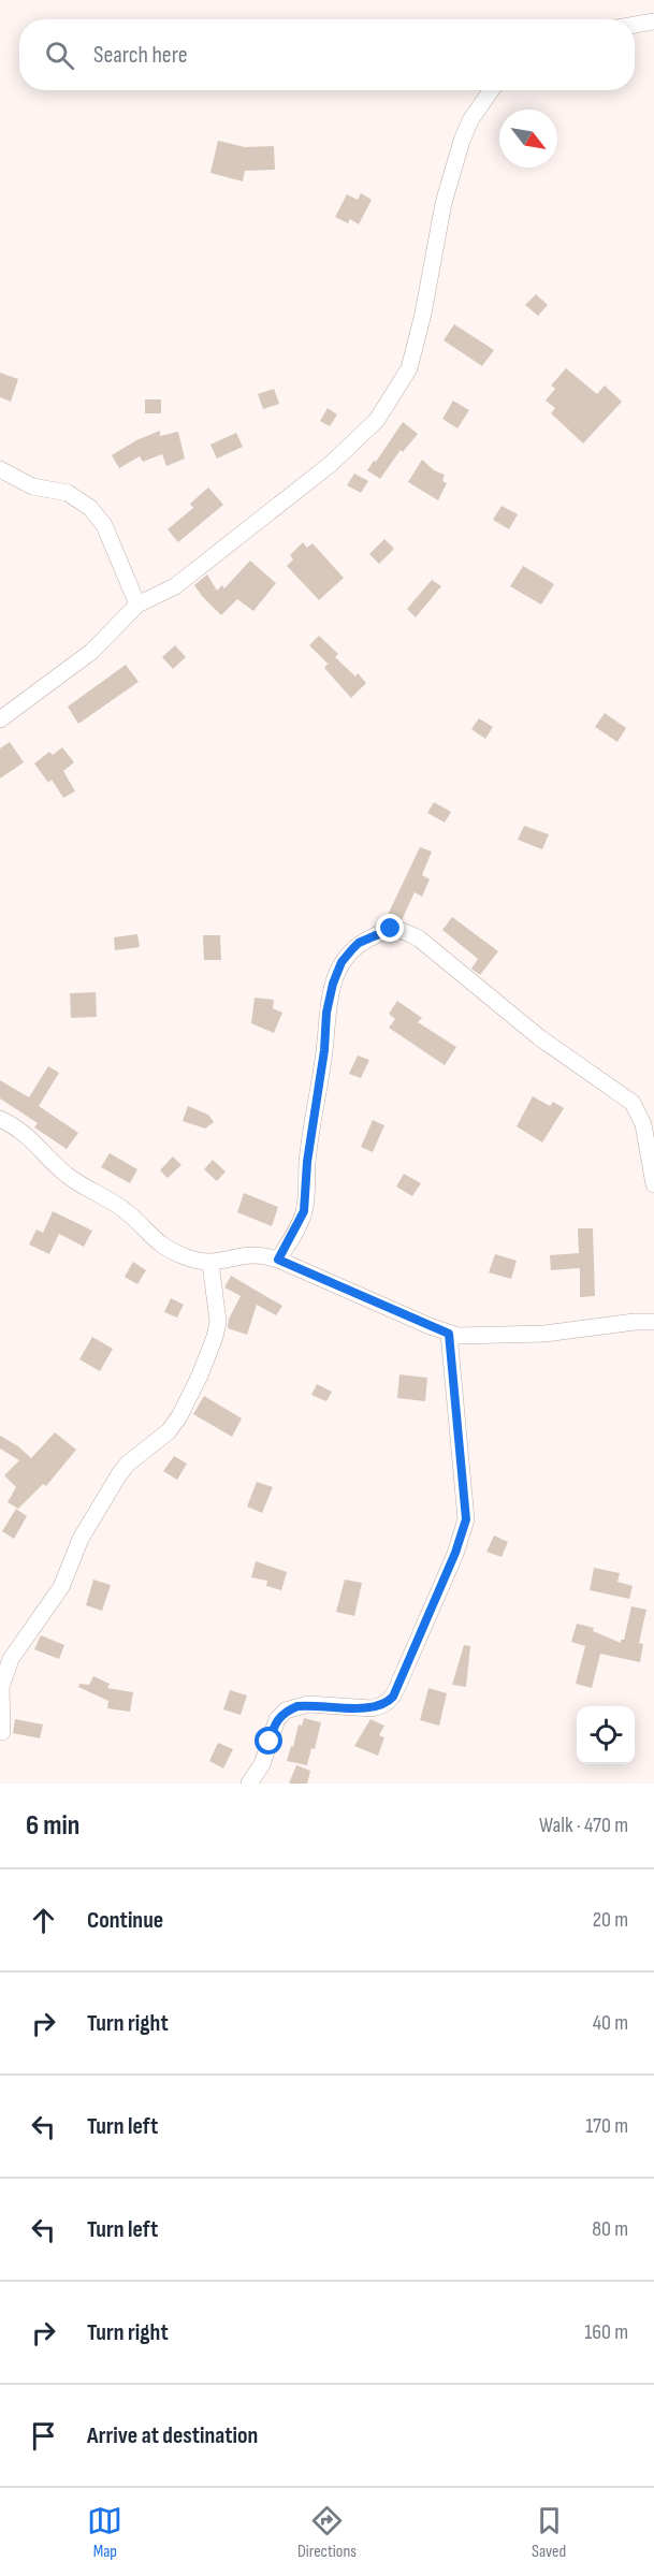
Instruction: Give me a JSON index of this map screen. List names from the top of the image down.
{
  "north": "bottom right",
  "page": {
    "search": "Search here",
    "heading": ["6 min", "Walk · 470 m"],
    "list": [
      ["Continue", "20 m"],
      ["Turn right", "40 m"],
      ["Turn left", "170 m"],
      ["Turn left", "80 m"],
      ["Turn right", "160 m"],
      "Arrive at destination"
    ],
    "nav": ["Map", "Directions", "Saved"]
  }
}
